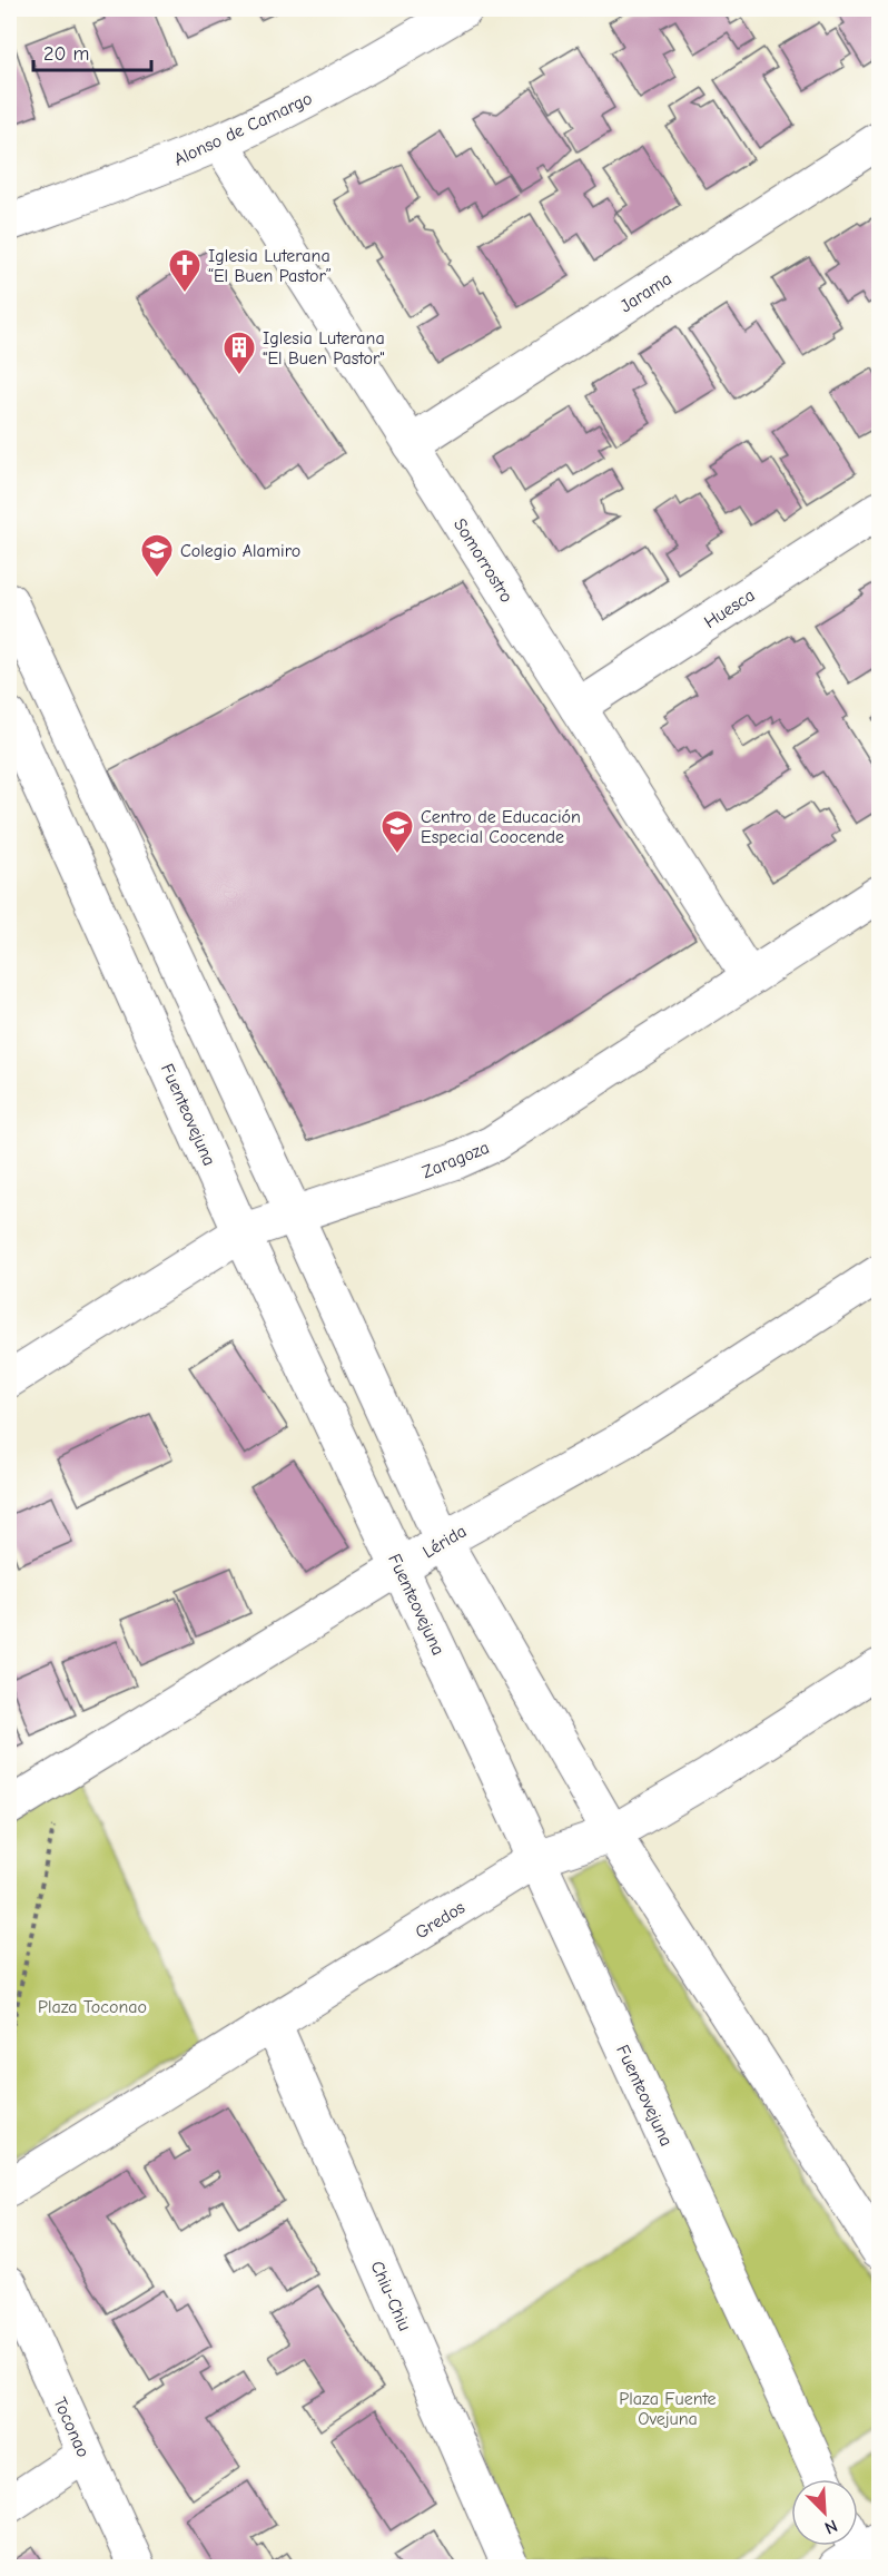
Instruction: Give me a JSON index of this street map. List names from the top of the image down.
{
  "streets": {
    "street": [
      "Alonso de Camargo",
      "Jarama",
      "Somorrostro",
      "Huesca",
      "Fuenteovejuna",
      "Zaragoza",
      "Lérida",
      "Gredos",
      "Chiu-Chiu",
      "Toconao"
    ]
  },
  "crossings": [
    ["Alonso de Camargo", "Somorrostro"],
    ["Jarama", "Somorrostro"],
    ["Somorrostro", "Huesca"],
    ["Somorrostro", "Zaragoza"],
    ["Fuenteovejuna", "Zaragoza"],
    ["Fuenteovejuna", "Lérida"],
    ["Fuenteovejuna", "Gredos"],
    ["Gredos", "Chiu-Chiu"]
  ],
  "parks": ["Plaza Toconao", "Plaza Fuente Ovejuna"],
  "places": {
    "church": ["Iglesia Luterana “El Buen Pastor”"],
    "building": ["Iglesia Luterana \"El Buen Pastor\""],
    "school or university": ["Colegio Alamiro", "Centro de Educación Especial Coocende"]
  },
  "scale_bar": "20 m",
  "north": "bottom right"
}
